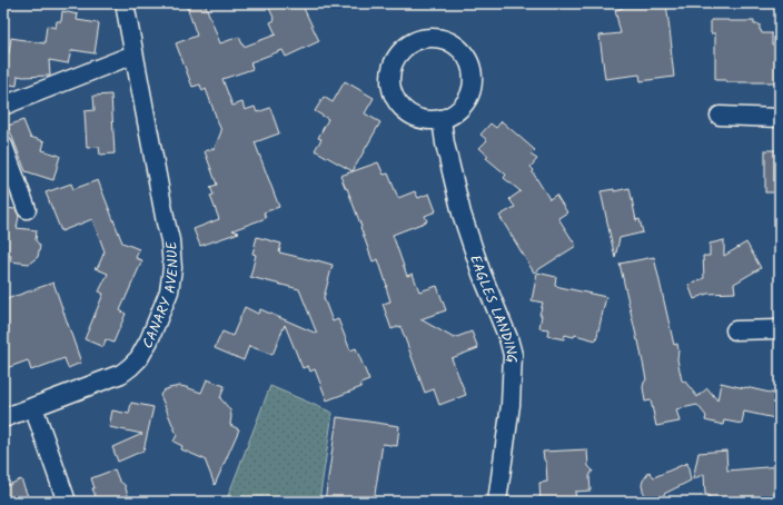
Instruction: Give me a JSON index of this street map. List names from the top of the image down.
{
  "streets": {
    "street": ["CANARY AVENUE", "EAGLES LANDING"]
  }
}
